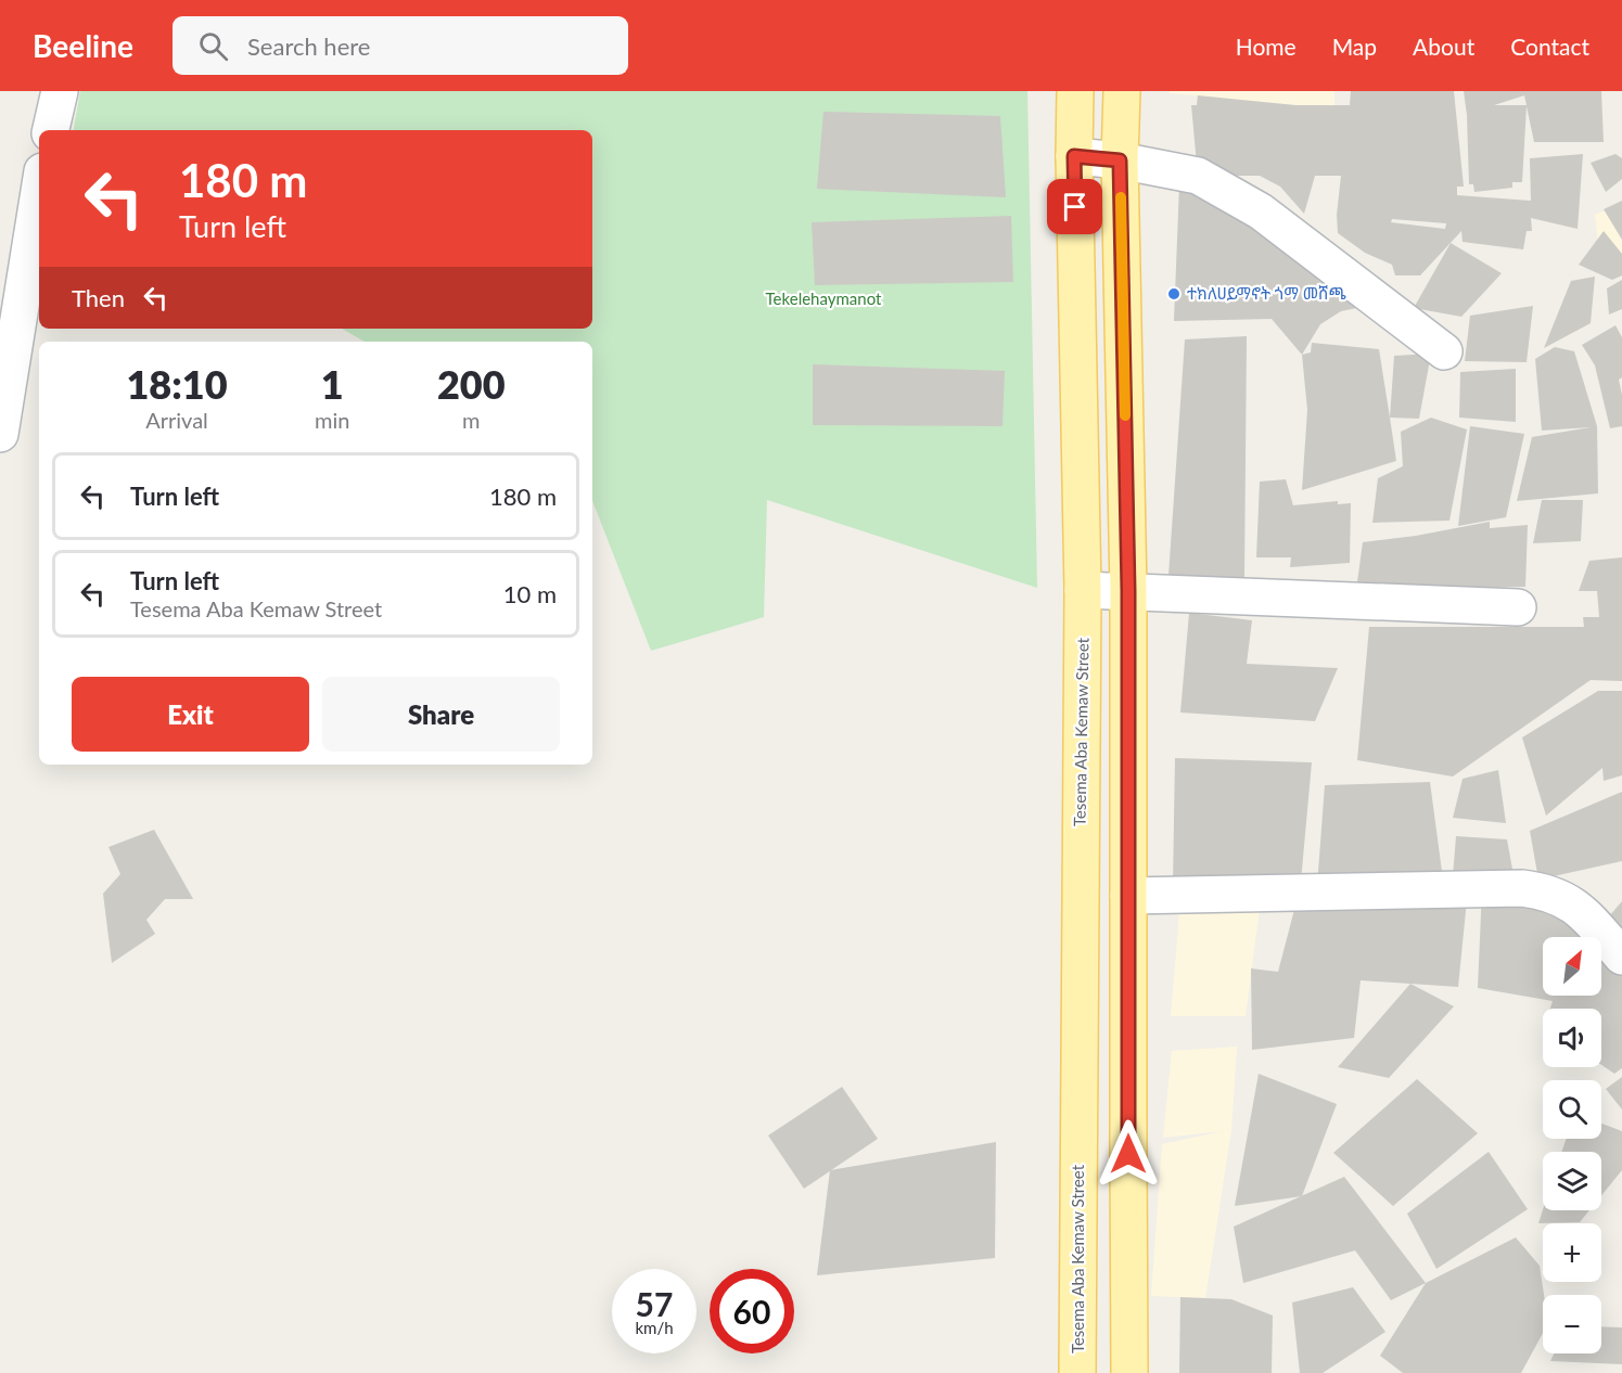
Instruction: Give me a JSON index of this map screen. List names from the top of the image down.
{
  "streets": {
    "main road": ["Tesema Aba Kemaw Street"]
  },
  "parks": ["Tekelehaymanot"],
  "places": ["ተክለሀይማኖት ጎማ መሸጫ"],
  "north": "top right",
  "page": {
    "header": "Beeline",
    "search": "Search here",
    "nav": [
      "Home",
      "Map",
      "About",
      "Contact"
    ],
    "turn": ["180 m", "Turn left"],
    "then": "Then",
    "eta": [
      "18:10",
      "Arrival",
      "1",
      "min",
      "200",
      "m"
    ],
    "list": [
      {
        "name": "Turn left",
        "value": "180 m"
      },
      {
        "name": "Turn left",
        "note": "Tesema Aba Kemaw Street",
        "value": "10 m"
      }
    ],
    "buttons": ["Exit", "Share"],
    "map_buttons": ["+", "−"],
    "speed": "57 km/h",
    "limit": "60"
  }
}
